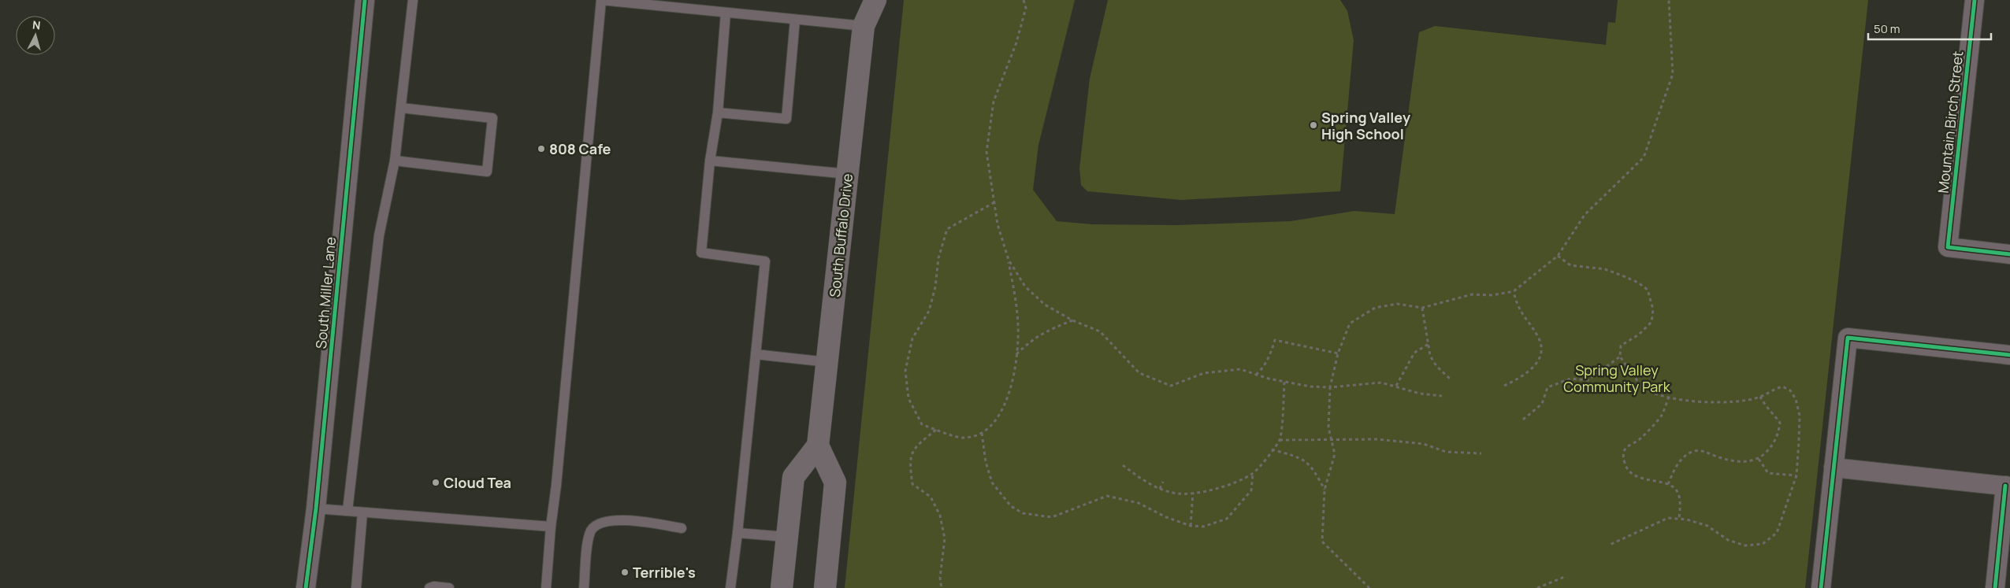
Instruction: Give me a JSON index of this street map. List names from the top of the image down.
{
  "streets": {
    "main road": ["South Buffalo Drive"],
    "street": ["Mountain Birch Street", "South Miller Lane"]
  },
  "parks": ["Spring Valley Community Park"],
  "places": [
    "Spring Valley High School",
    "808 Cafe",
    "Cloud Tea",
    "Terrible's"
  ],
  "scale_bar": "50 m",
  "north": "top"
}
